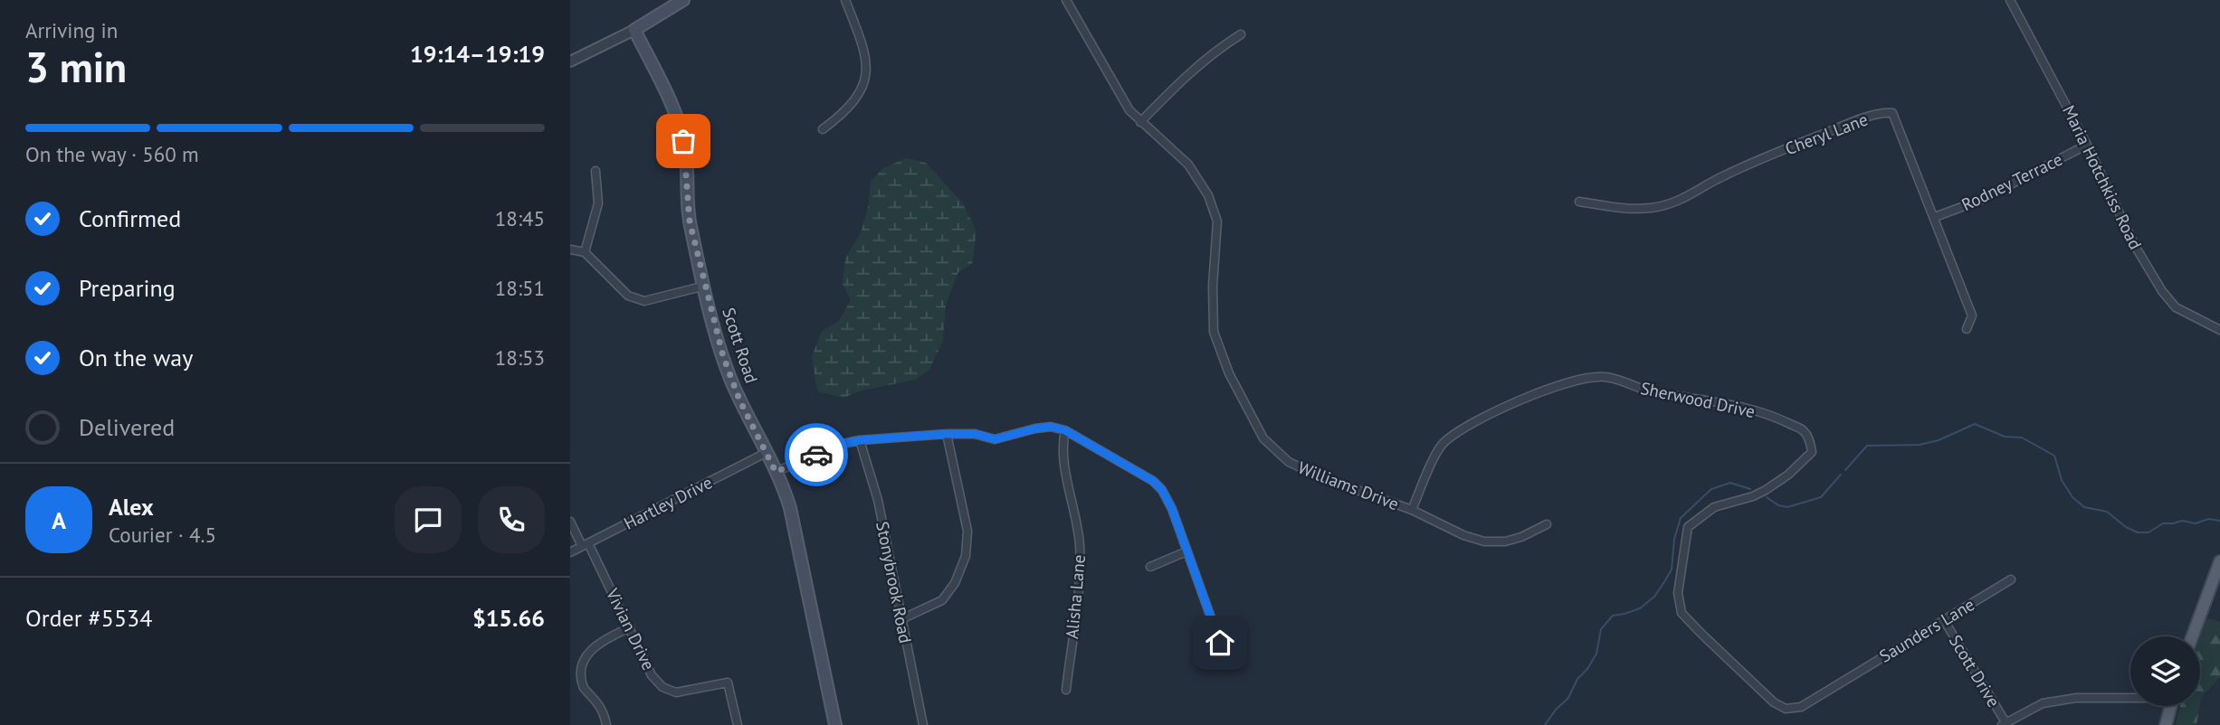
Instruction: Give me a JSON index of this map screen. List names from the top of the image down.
{
  "streets": {
    "main road": ["Scott Road"],
    "street": [
      "Cheryl Lane",
      "Maria Hotchkiss Road",
      "Rodney Terrace",
      "Sherwood Drive",
      "Williams Drive",
      "Hartley Drive",
      "Stonybrook Road",
      "Alisha Lane",
      "Vivian Drive",
      "Saunders Lane",
      "Scott Drive"
    ]
  },
  "crossings": [
    ["Cheryl Lane", "Rodney Terrace"],
    ["Maria Hotchkiss Road", "Rodney Terrace"],
    ["Scott Road", "Hartley Drive"],
    ["Sherwood Drive", "Williams Drive"],
    ["Sherwood Drive", "Saunders Lane"],
    ["Hartley Drive", "Vivian Drive"],
    ["Saunders Lane", "Scott Drive"]
  ],
  "page": {
    "heading": ["3 min", "Arriving in", "19:14–19:19"],
    "panel": [
      "Alex",
      "Courier · 4.5",
      "Order #5534",
      "$15.66"
    ],
    "bar": "On the way · 560 m",
    "list": [
      ["Confirmed", "18:45"],
      ["Preparing", "18:51"],
      ["On the way", "18:53"],
      "Delivered"
    ],
    "round": "A"
  }
}
